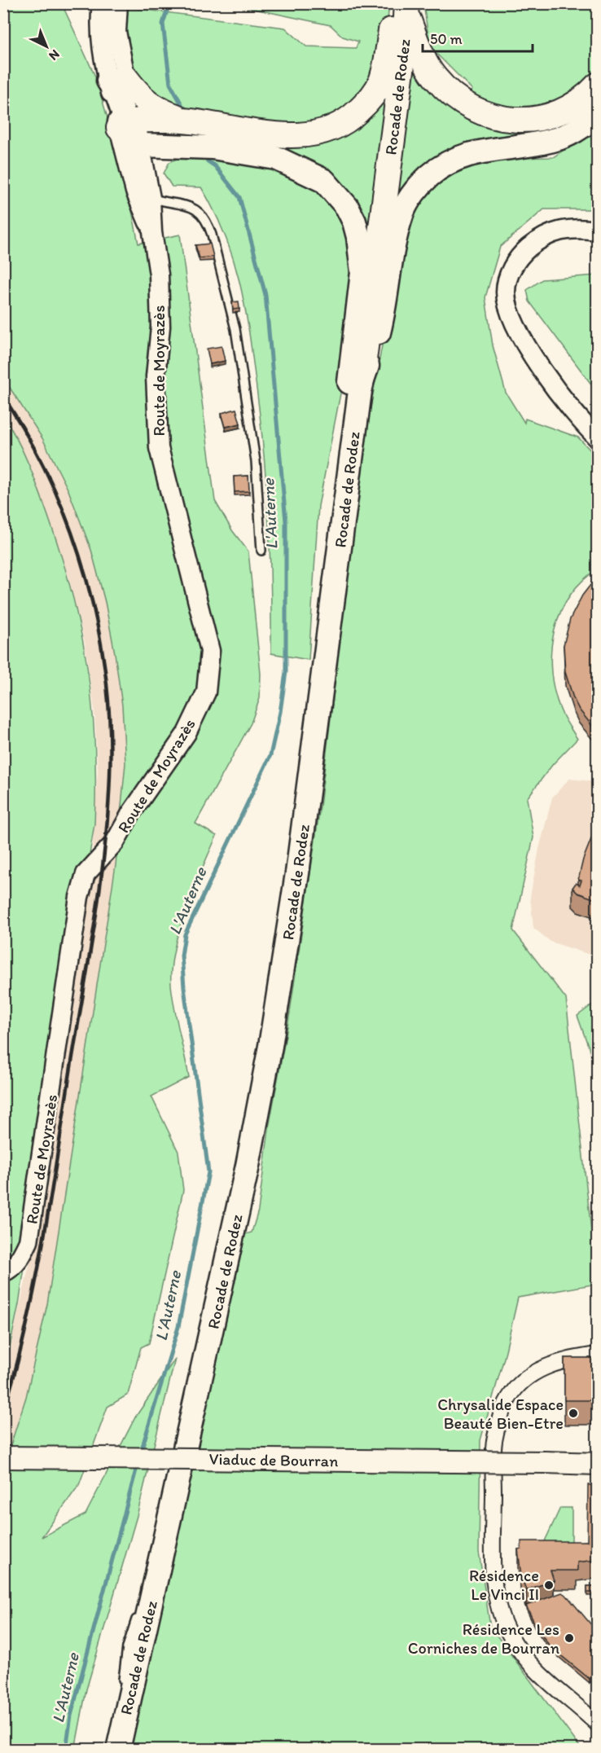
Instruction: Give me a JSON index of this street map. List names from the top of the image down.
{
  "streets": {
    "highway": ["Rocade de Rodez"],
    "main road": ["Viaduc de Bourran"],
    "street": ["Route de Moyrazès"]
  },
  "water": ["L'Auterne"],
  "places": ["Chrysalide Espace Beauté Bien-Etre", "Résidence Le Vinci II", "Résidence Les Corniches de Bourran"],
  "scale_bar": "50 m",
  "north": "bottom right"
}
